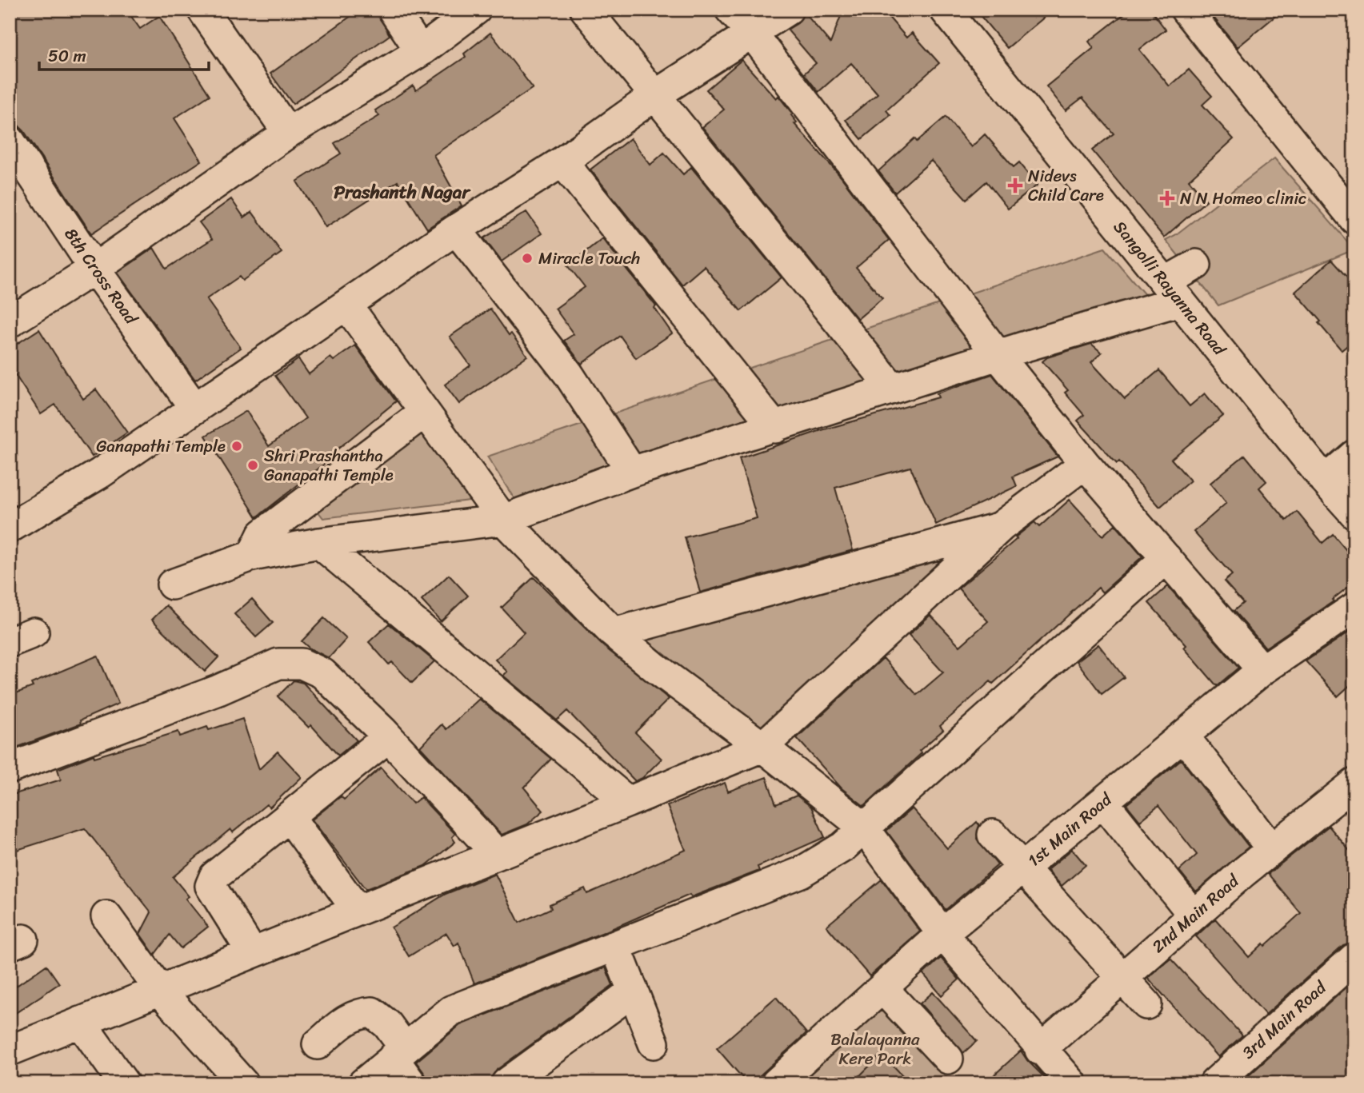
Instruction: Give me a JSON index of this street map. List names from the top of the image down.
{
  "streets": {
    "street": [
      "8th Cross Road",
      "Sangolli Rayanna Road",
      "1st Main Road",
      "2nd Main Road",
      "3rd Main Road"
    ]
  },
  "districts": ["Prashanth Nagar"],
  "parks": ["Balalayanna Kere Park"],
  "places": {
    "health": ["Nidevs Child Care", "N N Homeo clinic"],
    "other": ["Miracle Touch", "Ganapathi Temple", "Shri Prashantha Ganapathi Temple"]
  },
  "scale_bar": "50 m"
}
